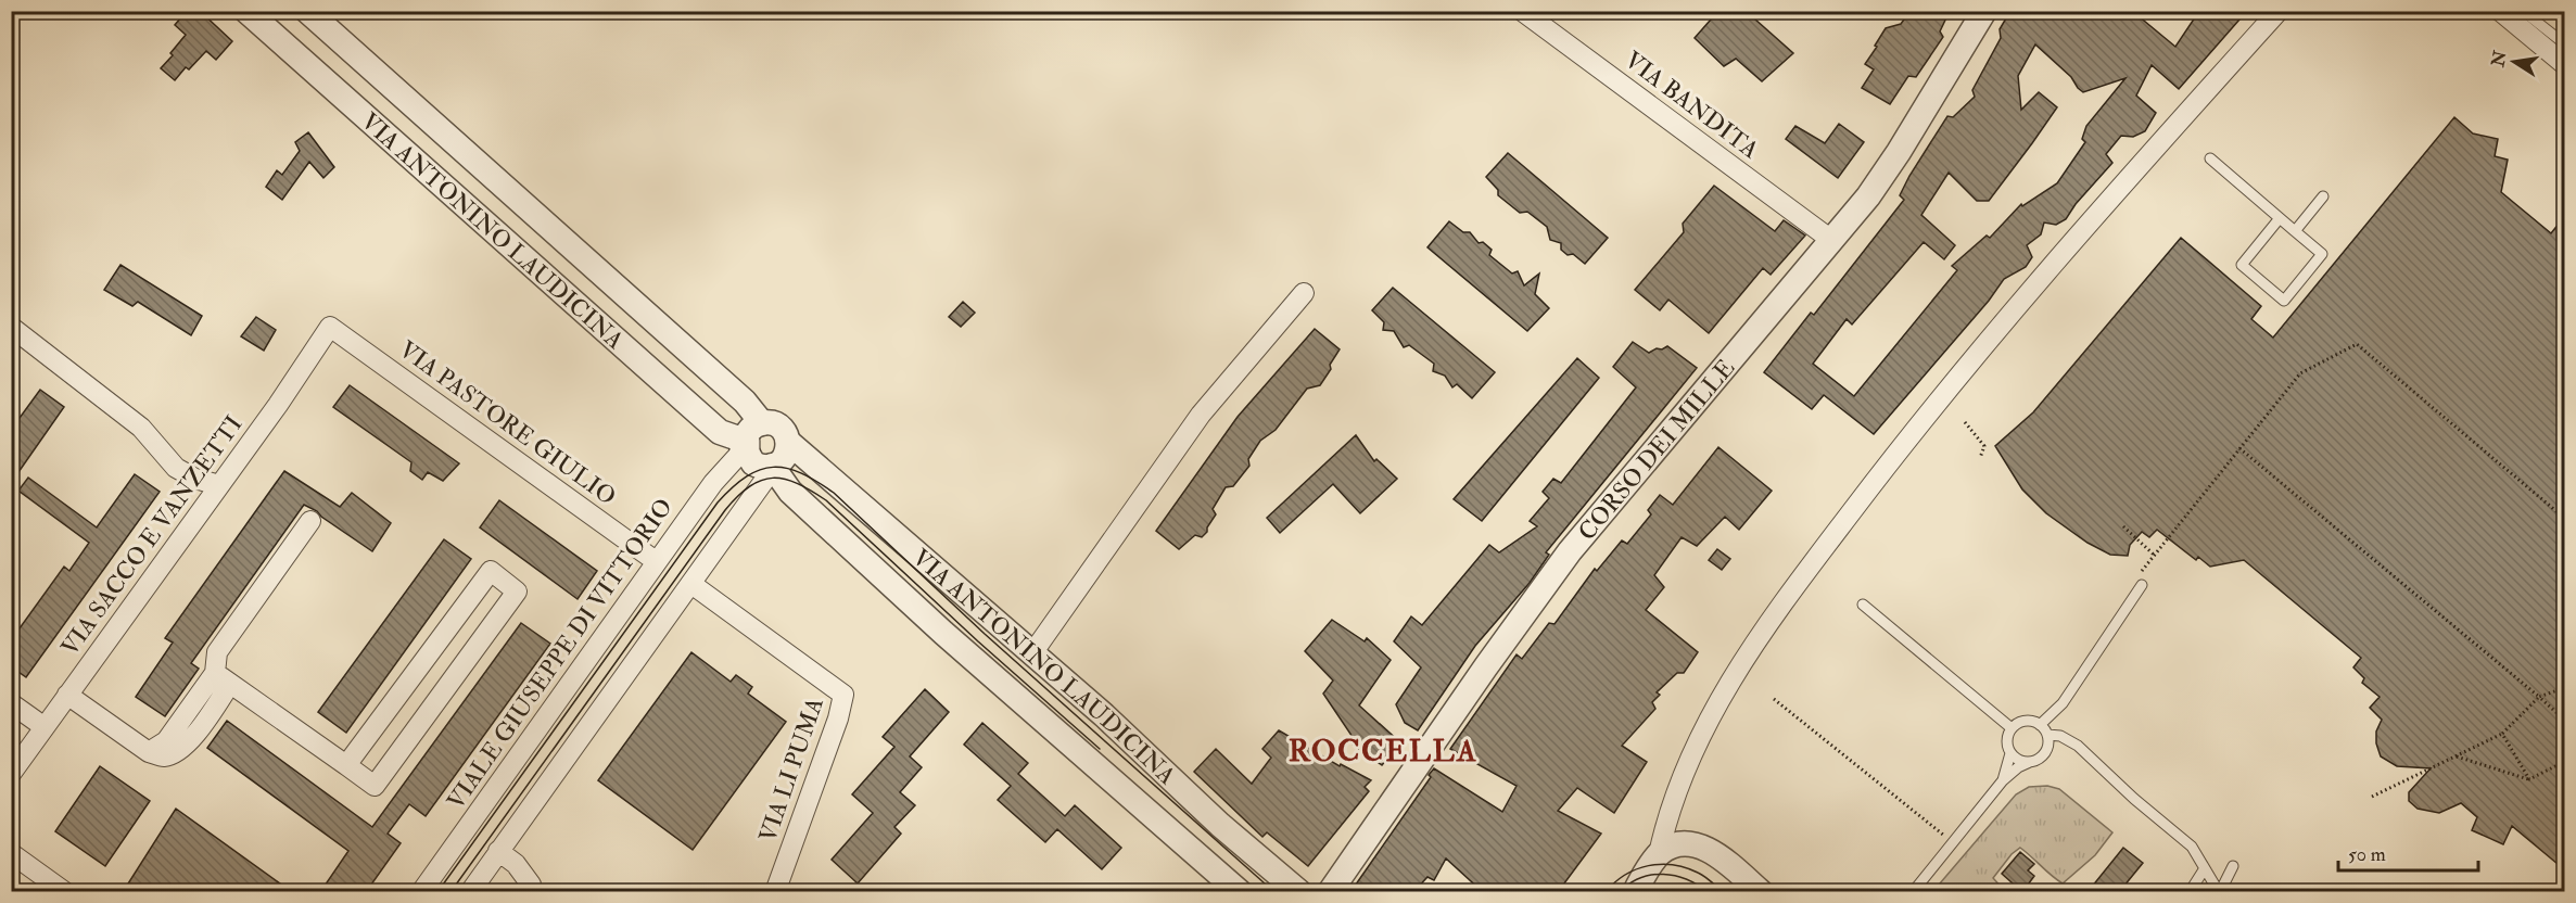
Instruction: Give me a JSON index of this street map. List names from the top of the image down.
{
  "streets": {
    "street": [
      "VIA BANDITA",
      "VIA ANTONINO LAUDICINA",
      "VIA PASTORE GIULIO",
      "CORSO DEI MILLE",
      "VIA SACCO E VANZETTI",
      "VIALE GIUSEPPE DI VITTORIO",
      "VIA LI PUMA"
    ]
  },
  "crossings": [
    ["VIA BANDITA", "CORSO DEI MILLE"],
    ["VIA ANTONINO LAUDICINA", "VIALE GIUSEPPE DI VITTORIO"],
    ["VIA PASTORE GIULIO", "VIA SACCO E VANZETTI"],
    ["VIA PASTORE GIULIO", "VIALE GIUSEPPE DI VITTORIO"]
  ],
  "districts": ["ROCCELLA"],
  "scale_bar": "50 m",
  "north": "left"
}
